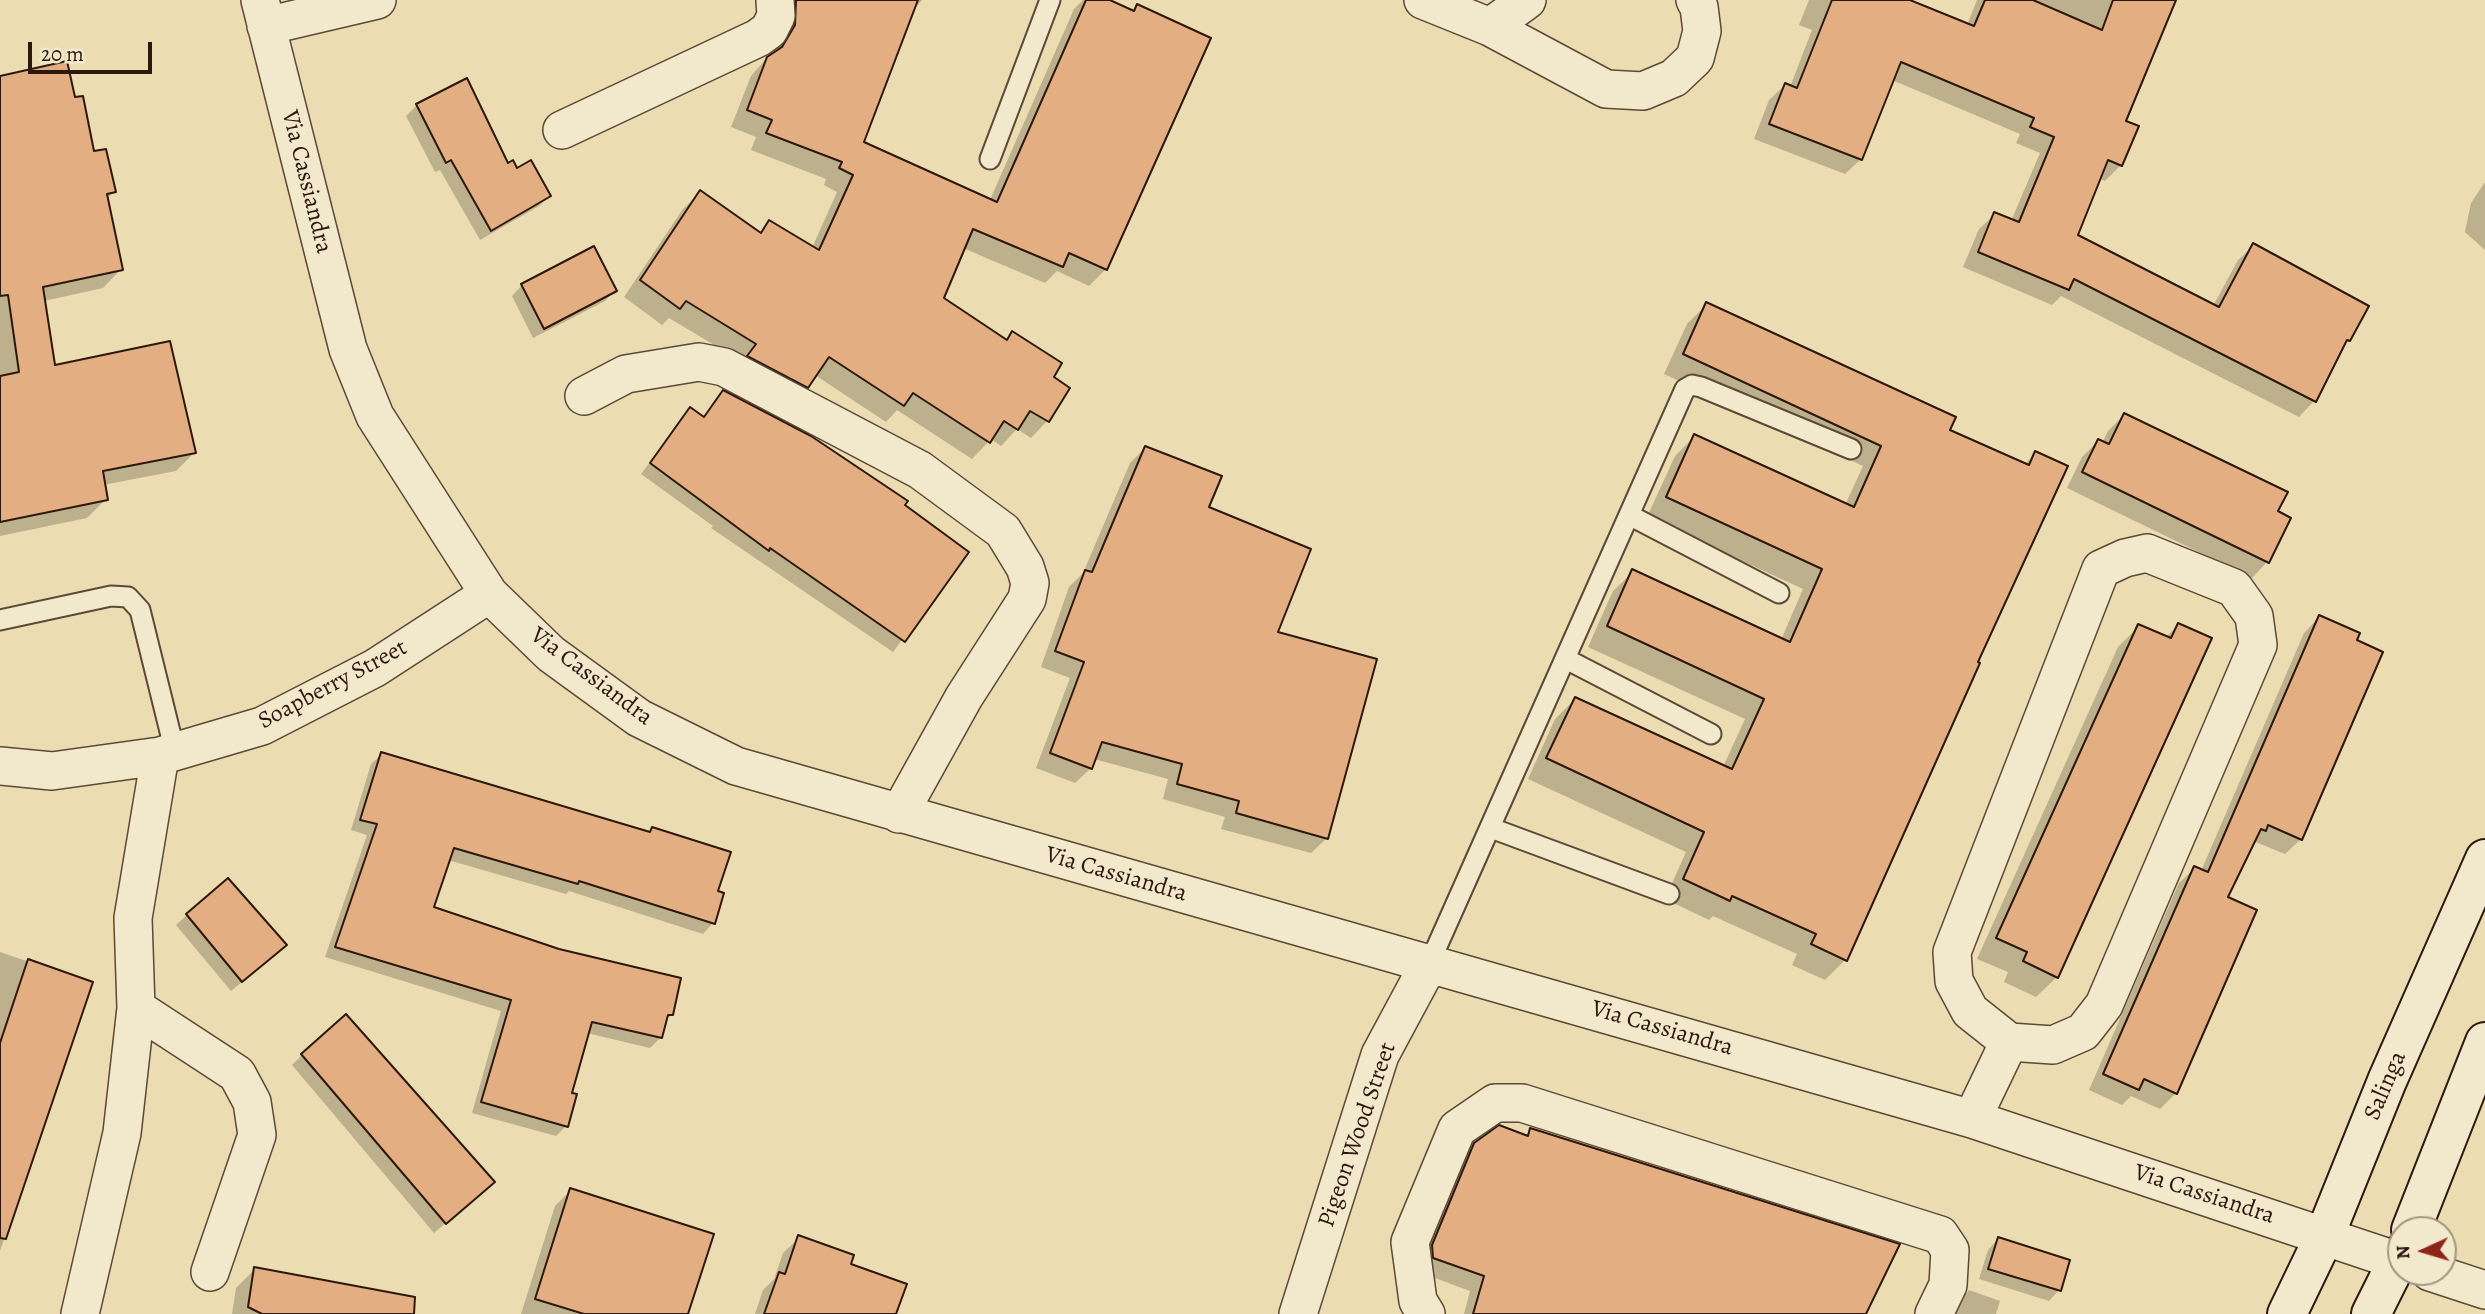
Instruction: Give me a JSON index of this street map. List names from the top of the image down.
{
  "streets": {
    "street": [
      "Via Cassiandra",
      "Soapberry Street",
      "Salinga",
      "Pigeon Wood Street"
    ]
  },
  "crossings": [
    ["Via Cassiandra", "Soapberry Street"],
    ["Via Cassiandra", "Salinga"],
    ["Via Cassiandra", "Pigeon Wood Street"]
  ],
  "scale_bar": "20 m",
  "north": "left"
}
